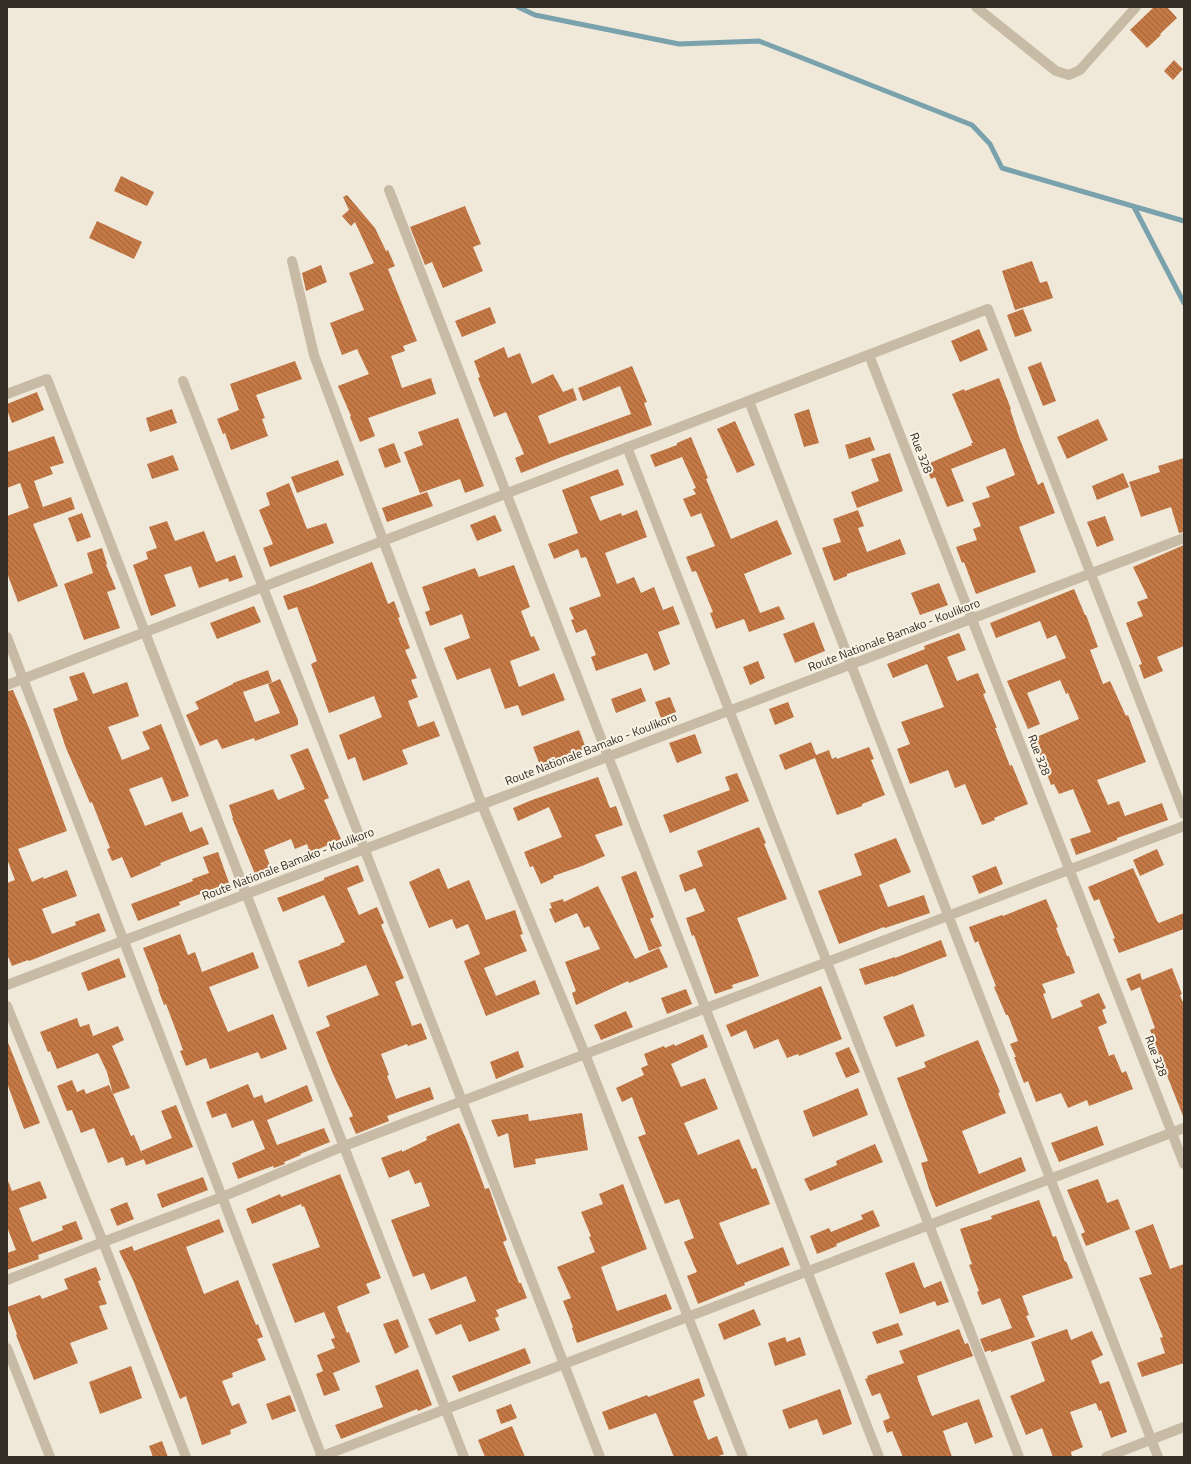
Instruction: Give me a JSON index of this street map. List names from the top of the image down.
{
  "streets": {
    "street": ["Rue 328", "Route Nationale Bamako - Koulikoro"]
  },
  "crossings": [
    ["Rue 328", "Route Nationale Bamako - Koulikoro"]
  ]
}
